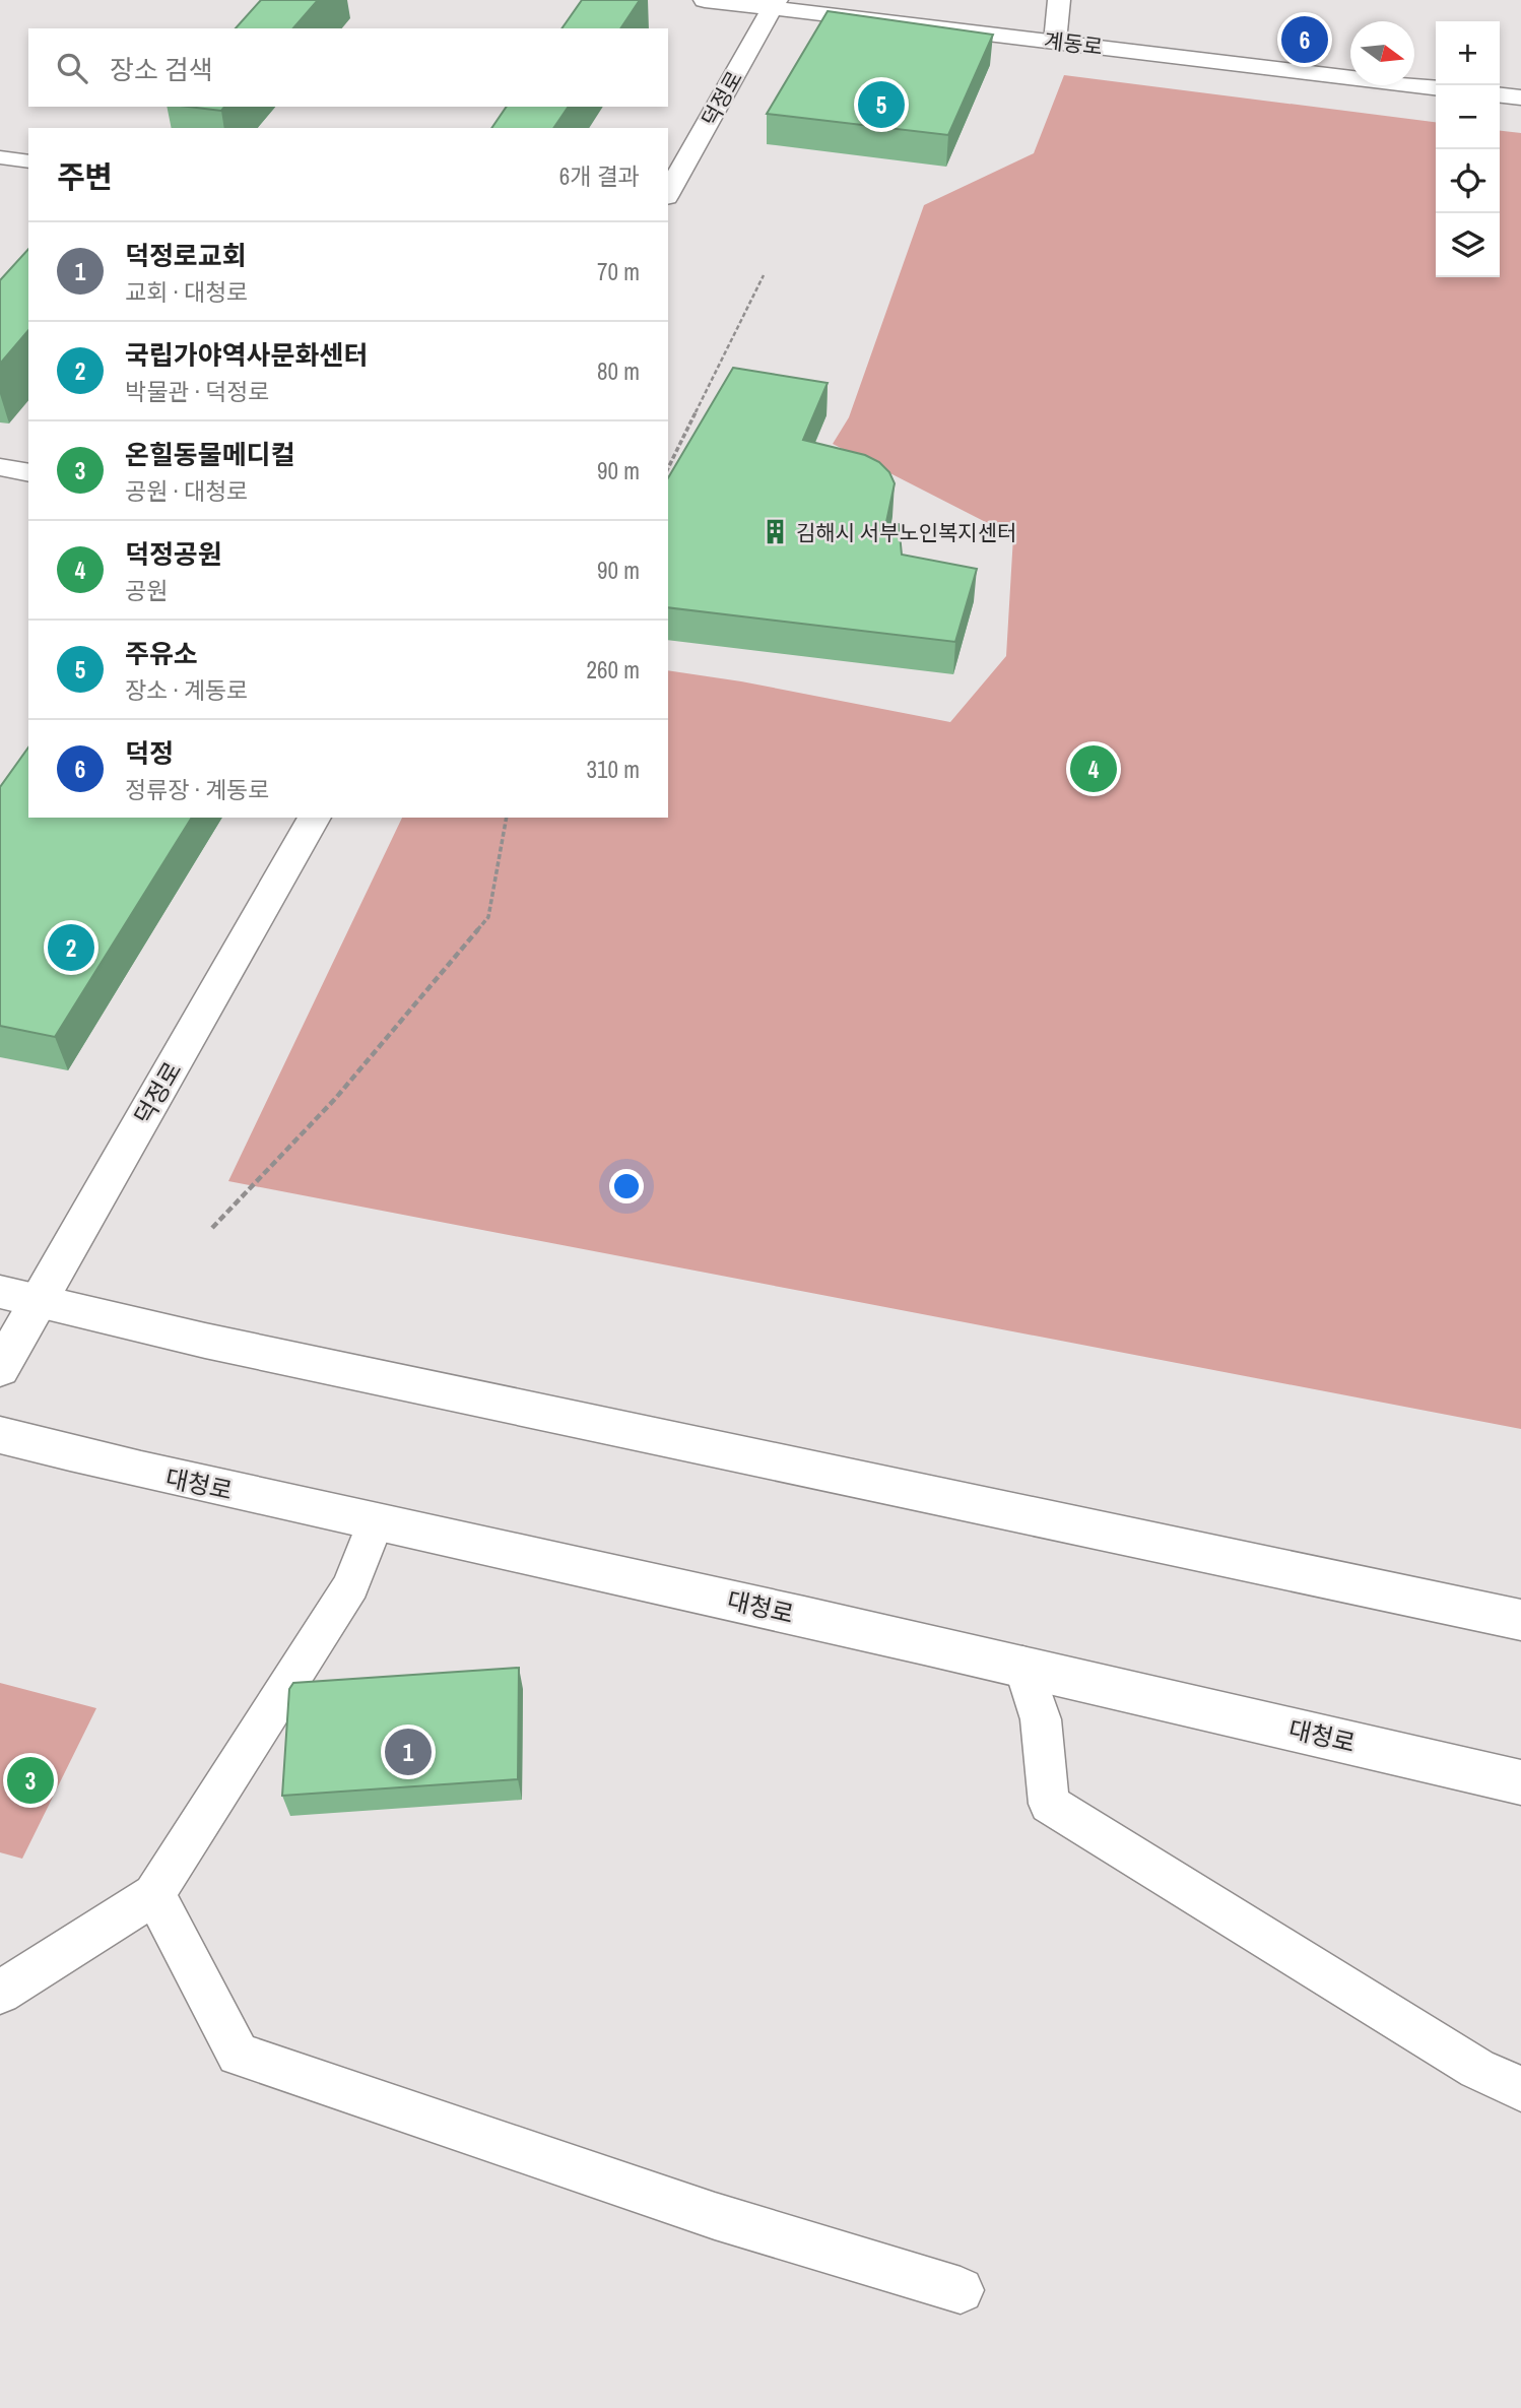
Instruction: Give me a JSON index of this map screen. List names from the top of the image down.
{
  "streets": {
    "street": ["계동로", "덕정로", "대청로"]
  },
  "crossings": [
    ["계동로", "덕정로"]
  ],
  "places": {
    "building": ["김해시 서부노인복지센터"]
  },
  "north": "right",
  "page": {
    "pins": [
      "6",
      "5",
      "4",
      "2",
      "1",
      "3"
    ],
    "map_buttons": ["+", "−"],
    "search": "장소 검색",
    "heading": ["주변", "6개 결과"],
    "list": [
      {
        "mark": "1",
        "name": "덕정로교회",
        "note": "교회 · 대청로",
        "value": "70 m"
      },
      {
        "mark": "2",
        "name": "국립가야역사문화센터",
        "note": "박물관 · 덕정로",
        "value": "80 m"
      },
      {
        "mark": "3",
        "name": "온힐동물메디컬",
        "note": "공원 · 대청로",
        "value": "90 m"
      },
      {
        "mark": "4",
        "name": "덕정공원",
        "note": "공원",
        "value": "90 m"
      },
      {
        "mark": "5",
        "name": "주유소",
        "note": "장소 · 계동로",
        "value": "260 m"
      },
      {
        "mark": "6",
        "name": "덕정",
        "note": "정류장 · 계동로",
        "value": "310 m"
      }
    ]
  }
}
